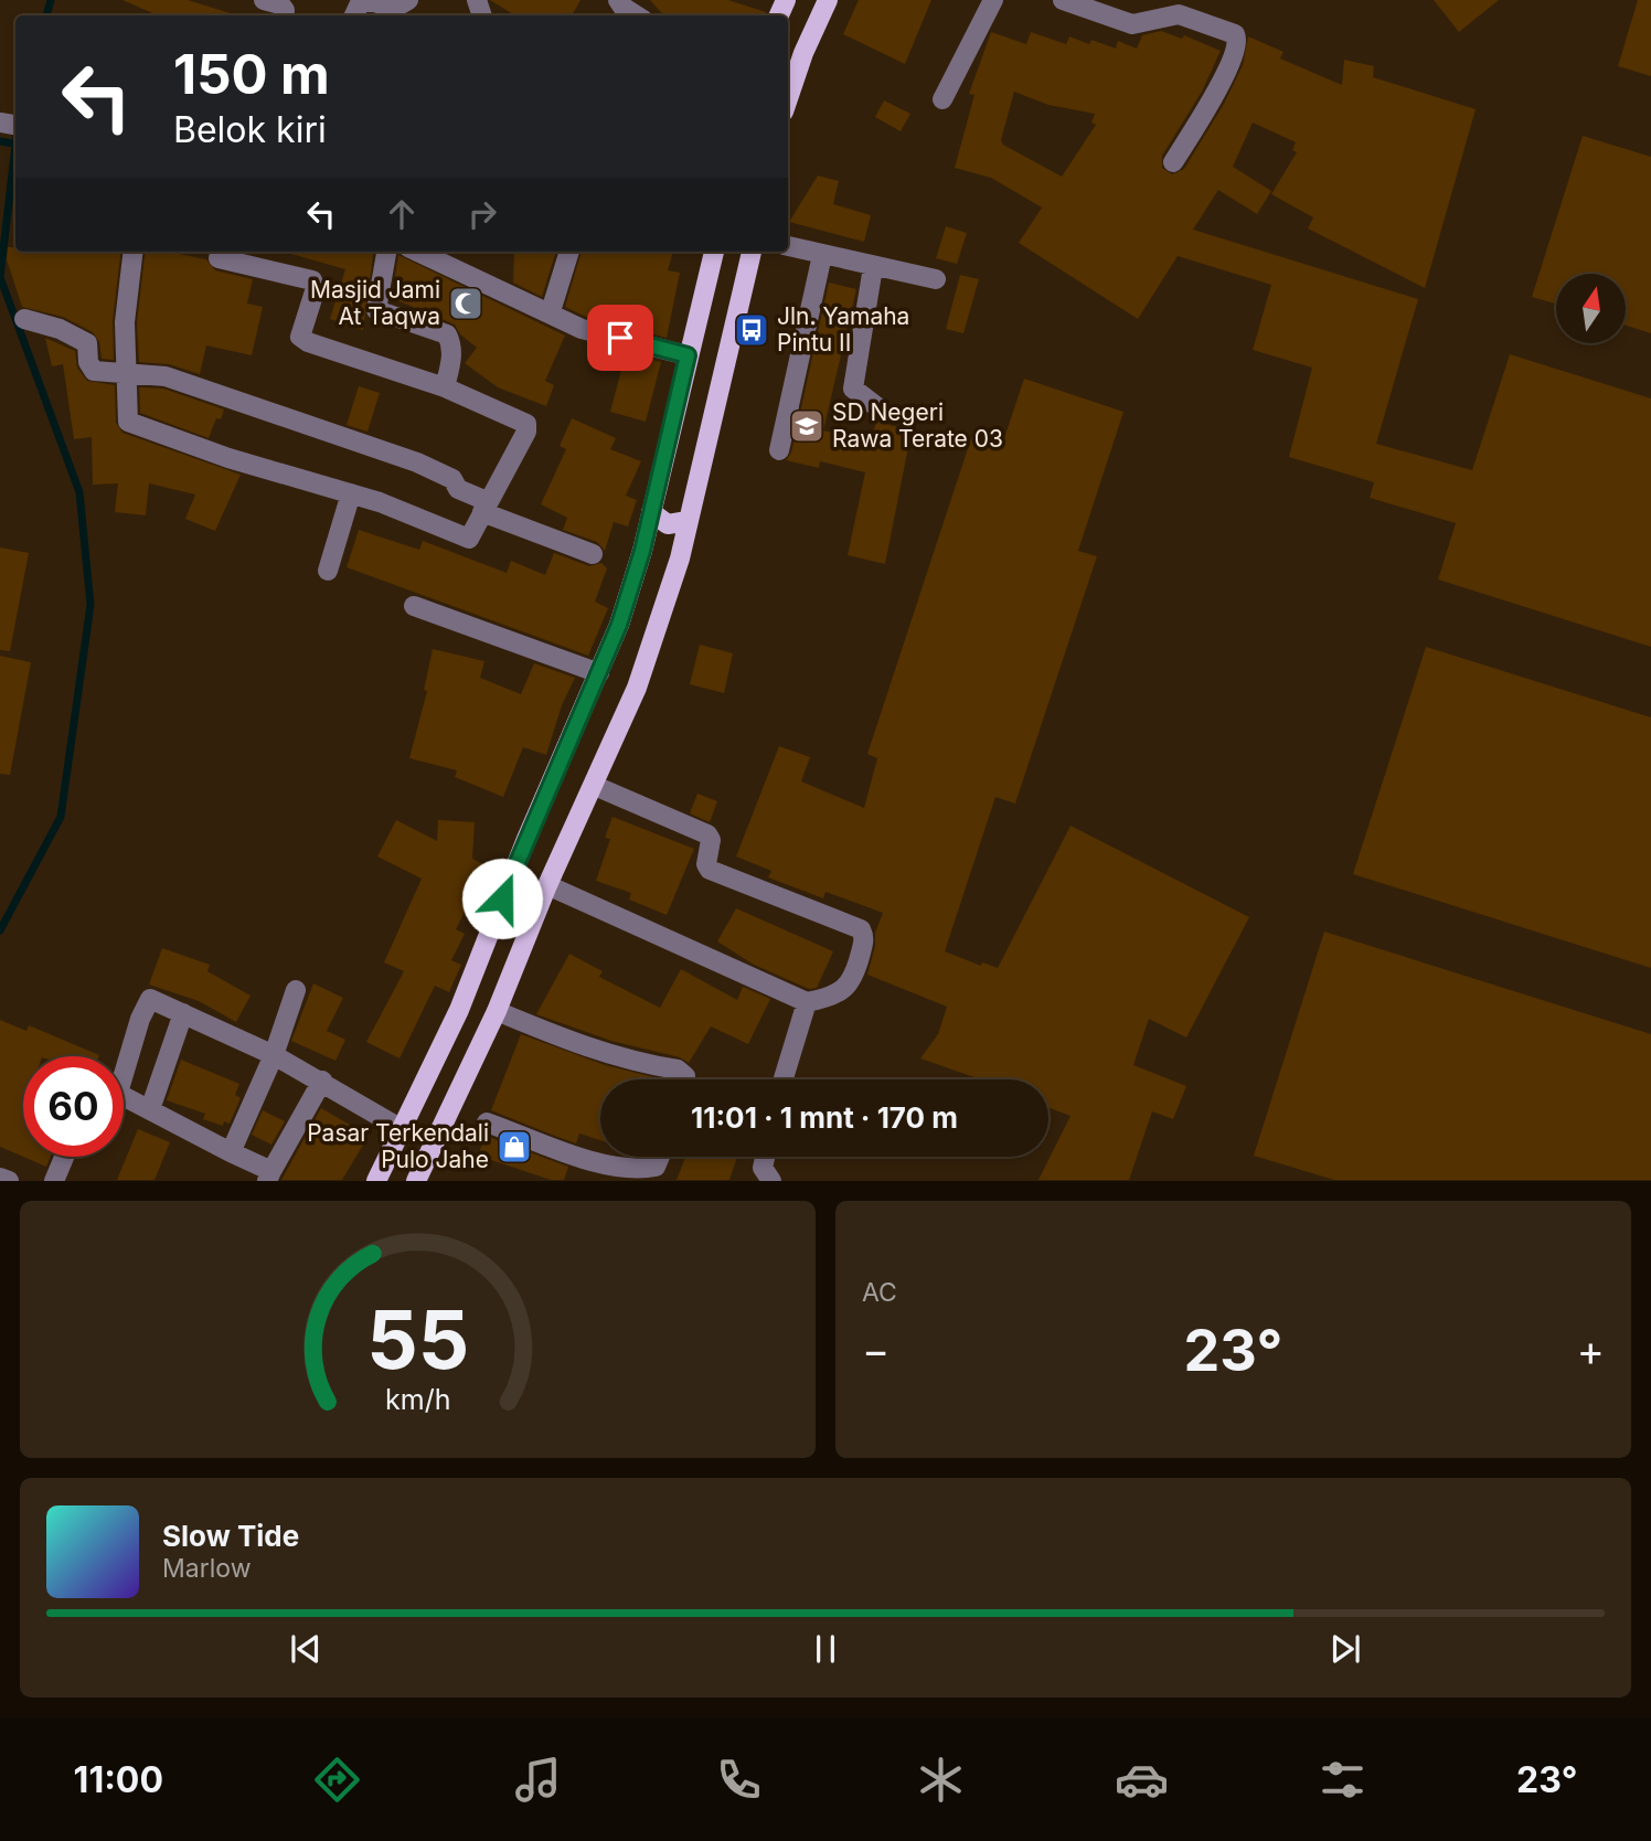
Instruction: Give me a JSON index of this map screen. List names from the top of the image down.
{
  "places": {
    "mosque": ["Masjid Jami At Taqwa"],
    "bus stop": ["Jln. Yamaha Pintu II"],
    "school or university": ["SD Negeri Rawa Terate 03"],
    "shop": ["Pasar Terkendali Pulo Jahe"]
  },
  "north": "top",
  "page": {
    "turn": ["150 m", "Belok kiri"],
    "limit": "60",
    "trip": "11:01 · 1 mnt · 170 m",
    "tile": "AC",
    "heat": ["−", "23°", "+"],
    "song": ["Slow Tide", "Marlow"],
    "tabs": ["11:00", "23°"],
    "gauge": ["55", "km/h"]
  }
}
